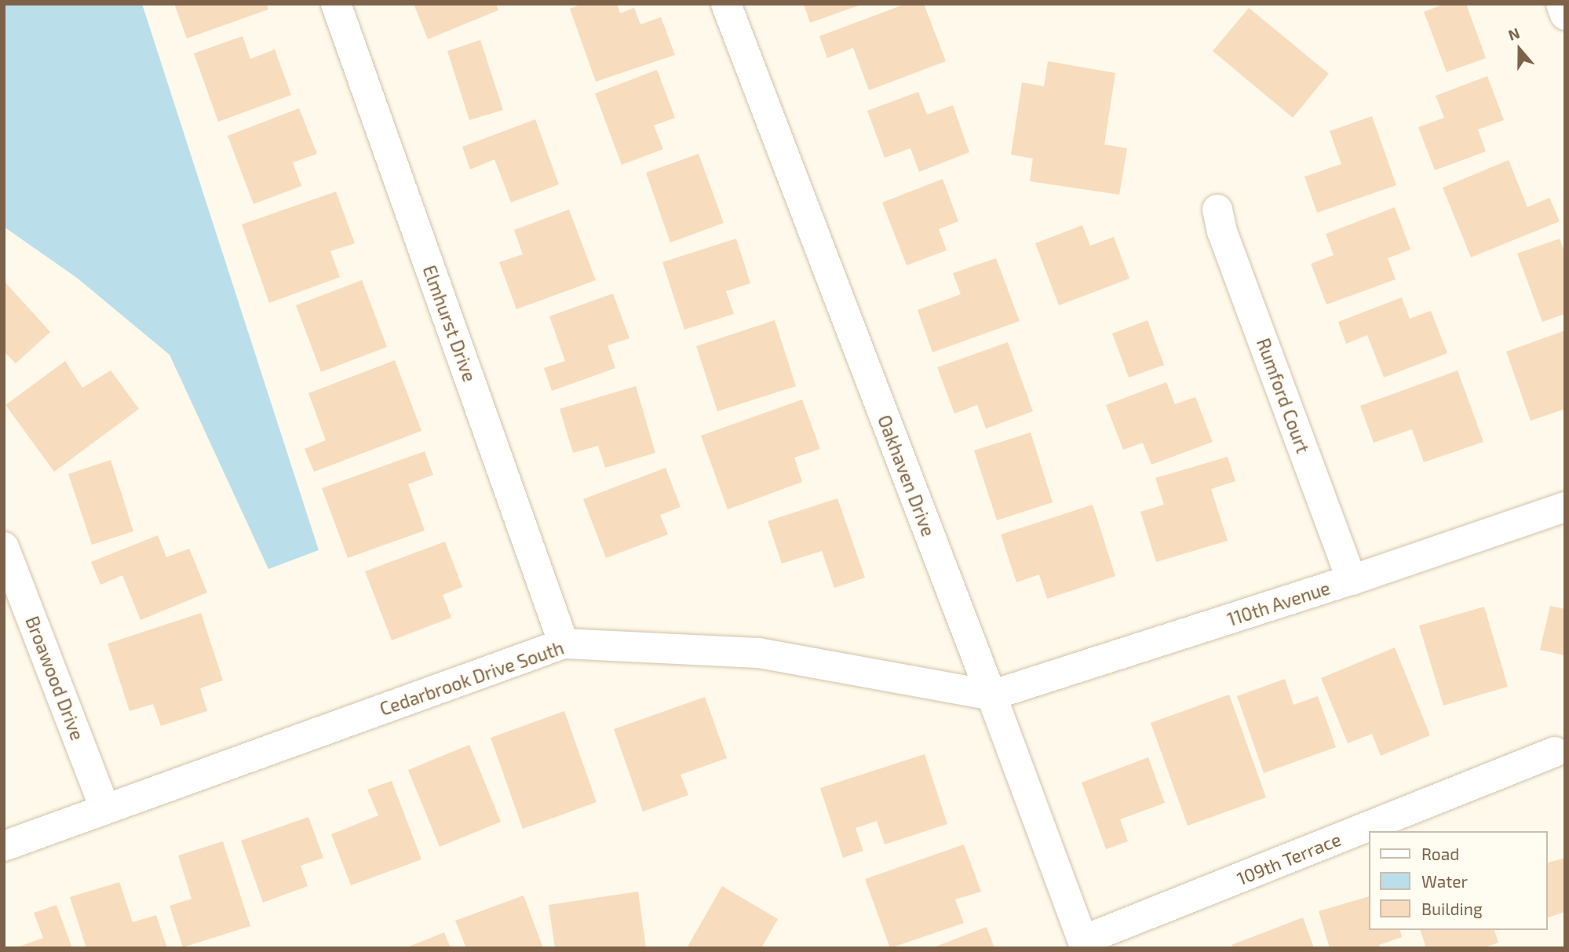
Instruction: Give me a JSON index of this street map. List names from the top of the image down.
{
  "streets": {
    "street": [
      "Elmhurst Drive",
      "Rumford Court",
      "Oakhaven Drive",
      "110th Avenue",
      "Broawood Drive",
      "Cedarbrook Drive South",
      "109th Terrace"
    ]
  },
  "crossings": [
    ["Elmhurst Drive", "Cedarbrook Drive South"],
    ["Rumford Court", "110th Avenue"],
    ["Oakhaven Drive", "110th Avenue"],
    ["Oakhaven Drive", "Cedarbrook Drive South"],
    ["Oakhaven Drive", "109th Terrace"],
    ["110th Avenue", "Cedarbrook Drive South"],
    ["Broawood Drive", "Cedarbrook Drive South"]
  ],
  "legend": ["Road", "Water", "Building"],
  "north": "top"
}
